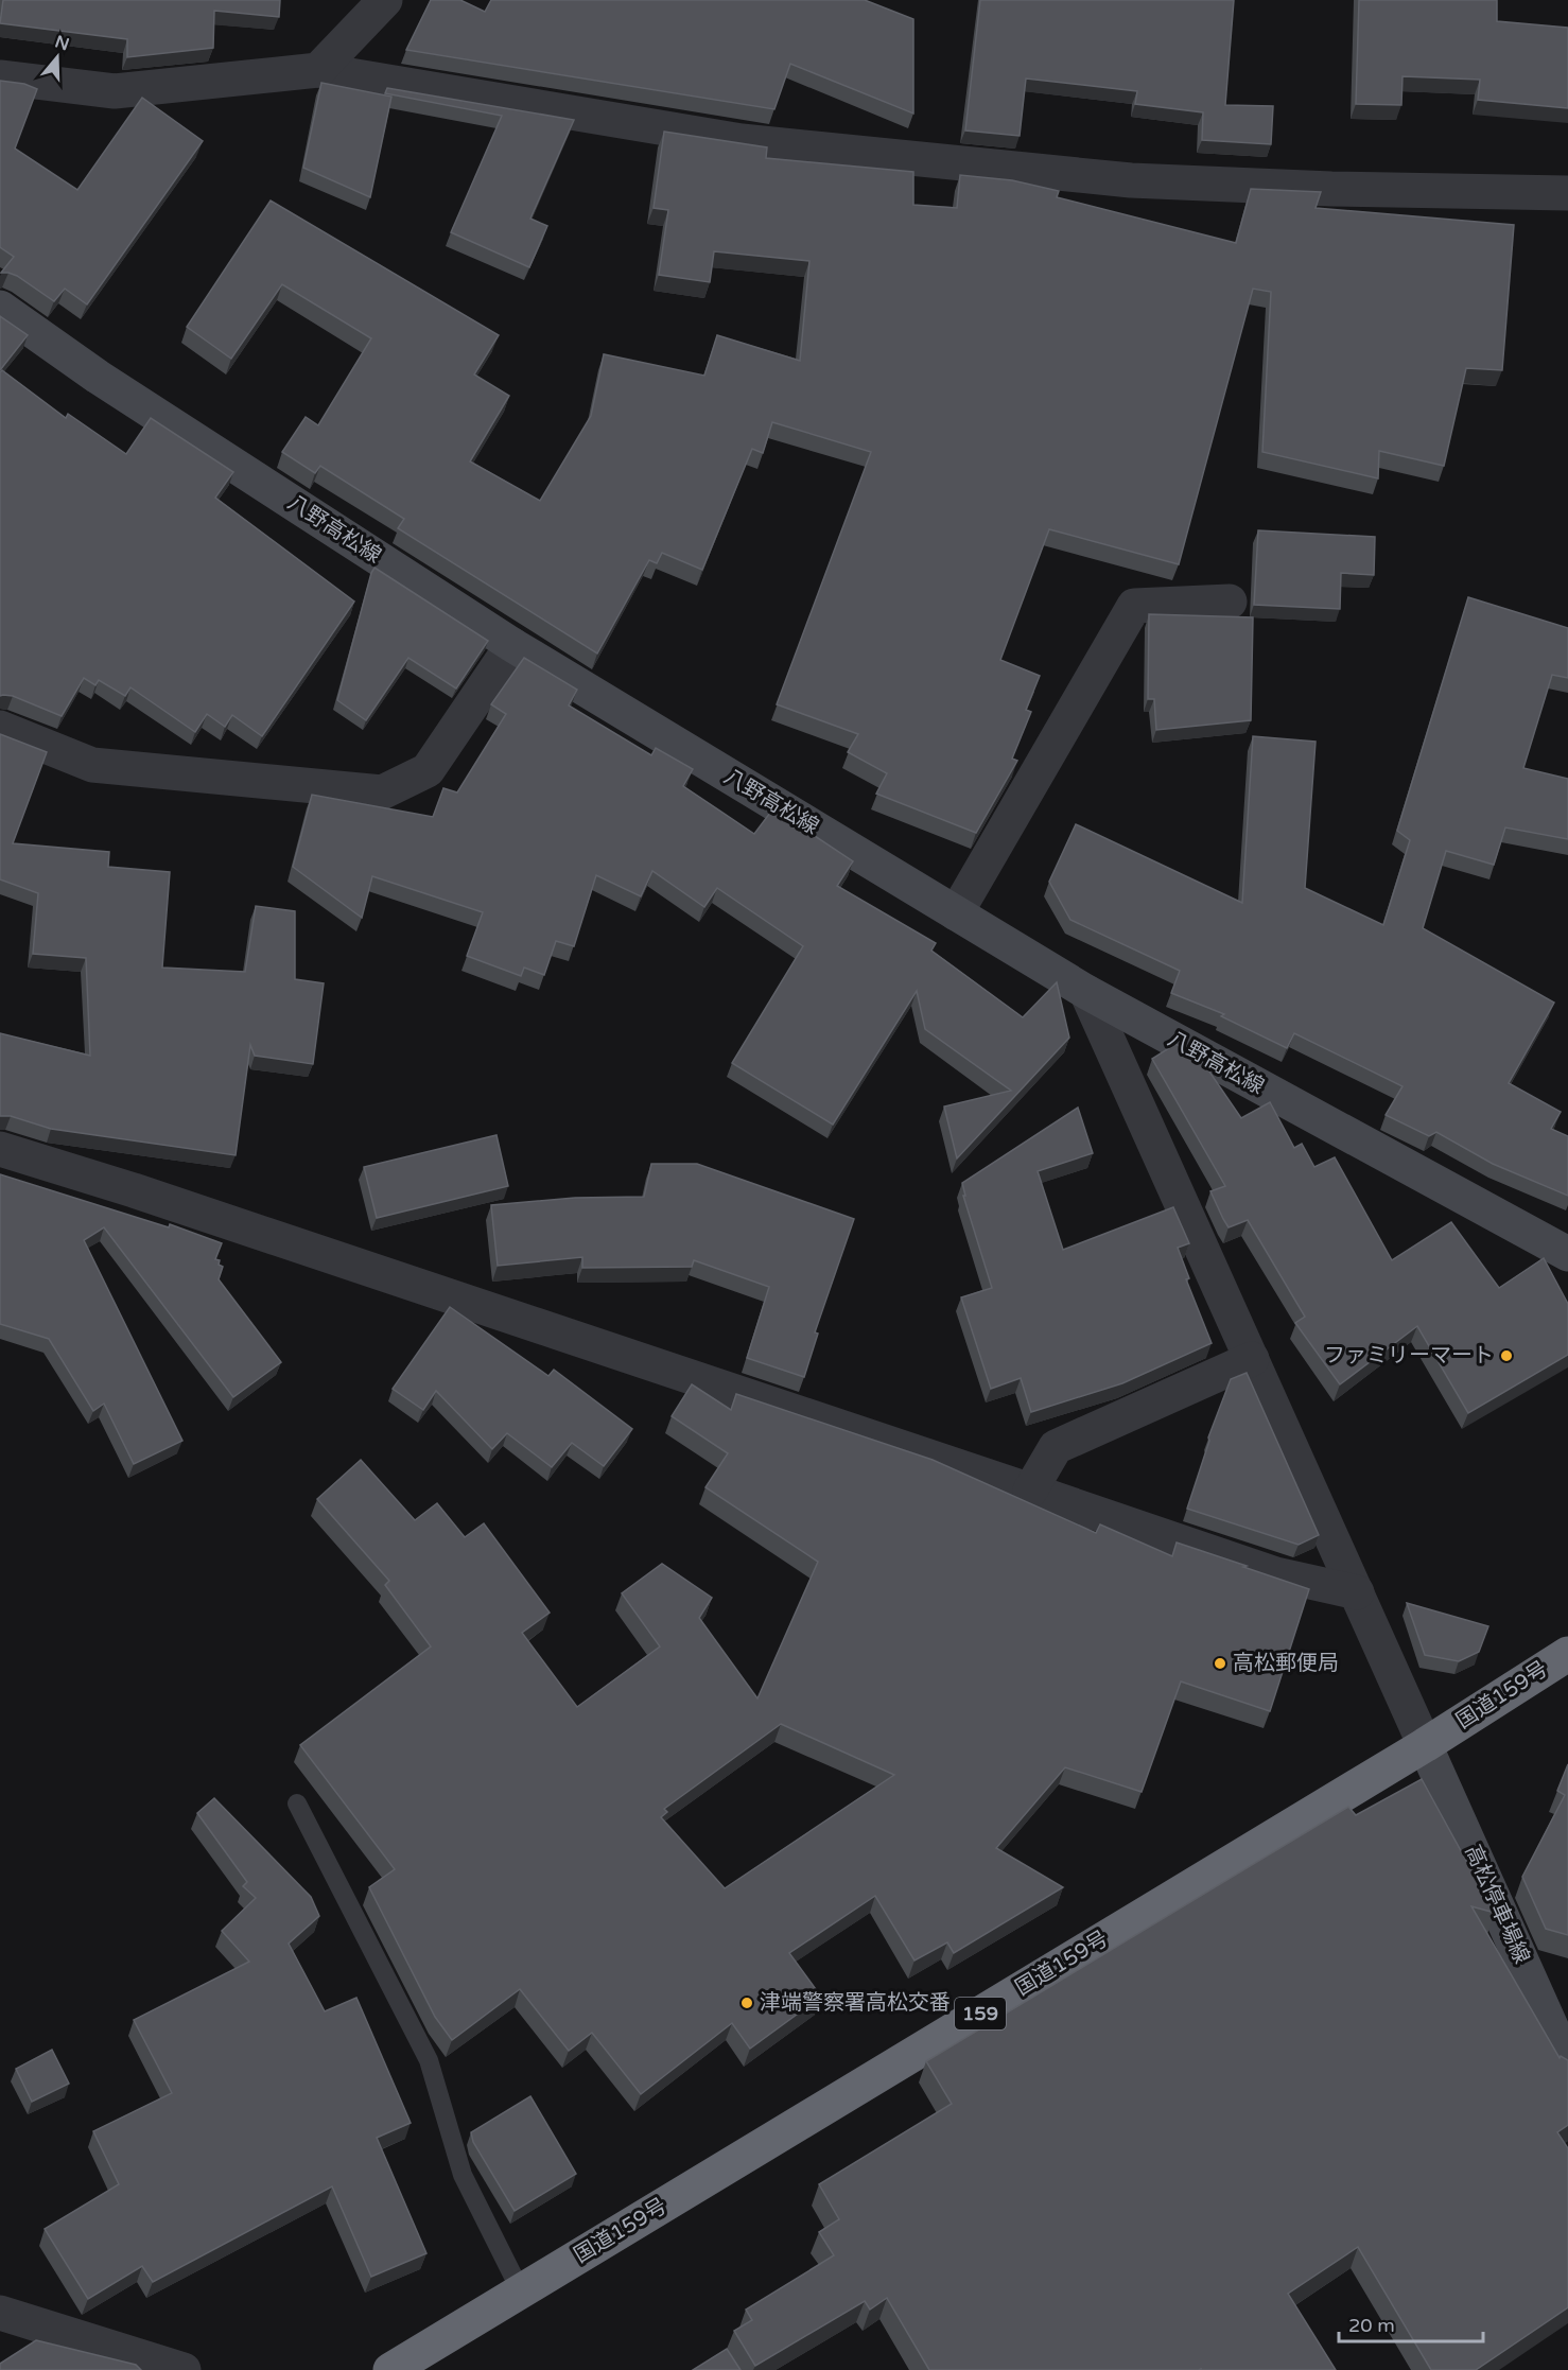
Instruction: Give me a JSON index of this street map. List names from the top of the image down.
{
  "streets": {
    "highway": ["国道159号", "159"],
    "main road": ["八野高松線", "高松停車場線"]
  },
  "crossings": [
    ["国道159号", "高松停車場線"]
  ],
  "places": ["ファミリーマート", "高松郵便局", "津端警察署高松交番"],
  "scale_bar": "20 m",
  "north": "top"
}
